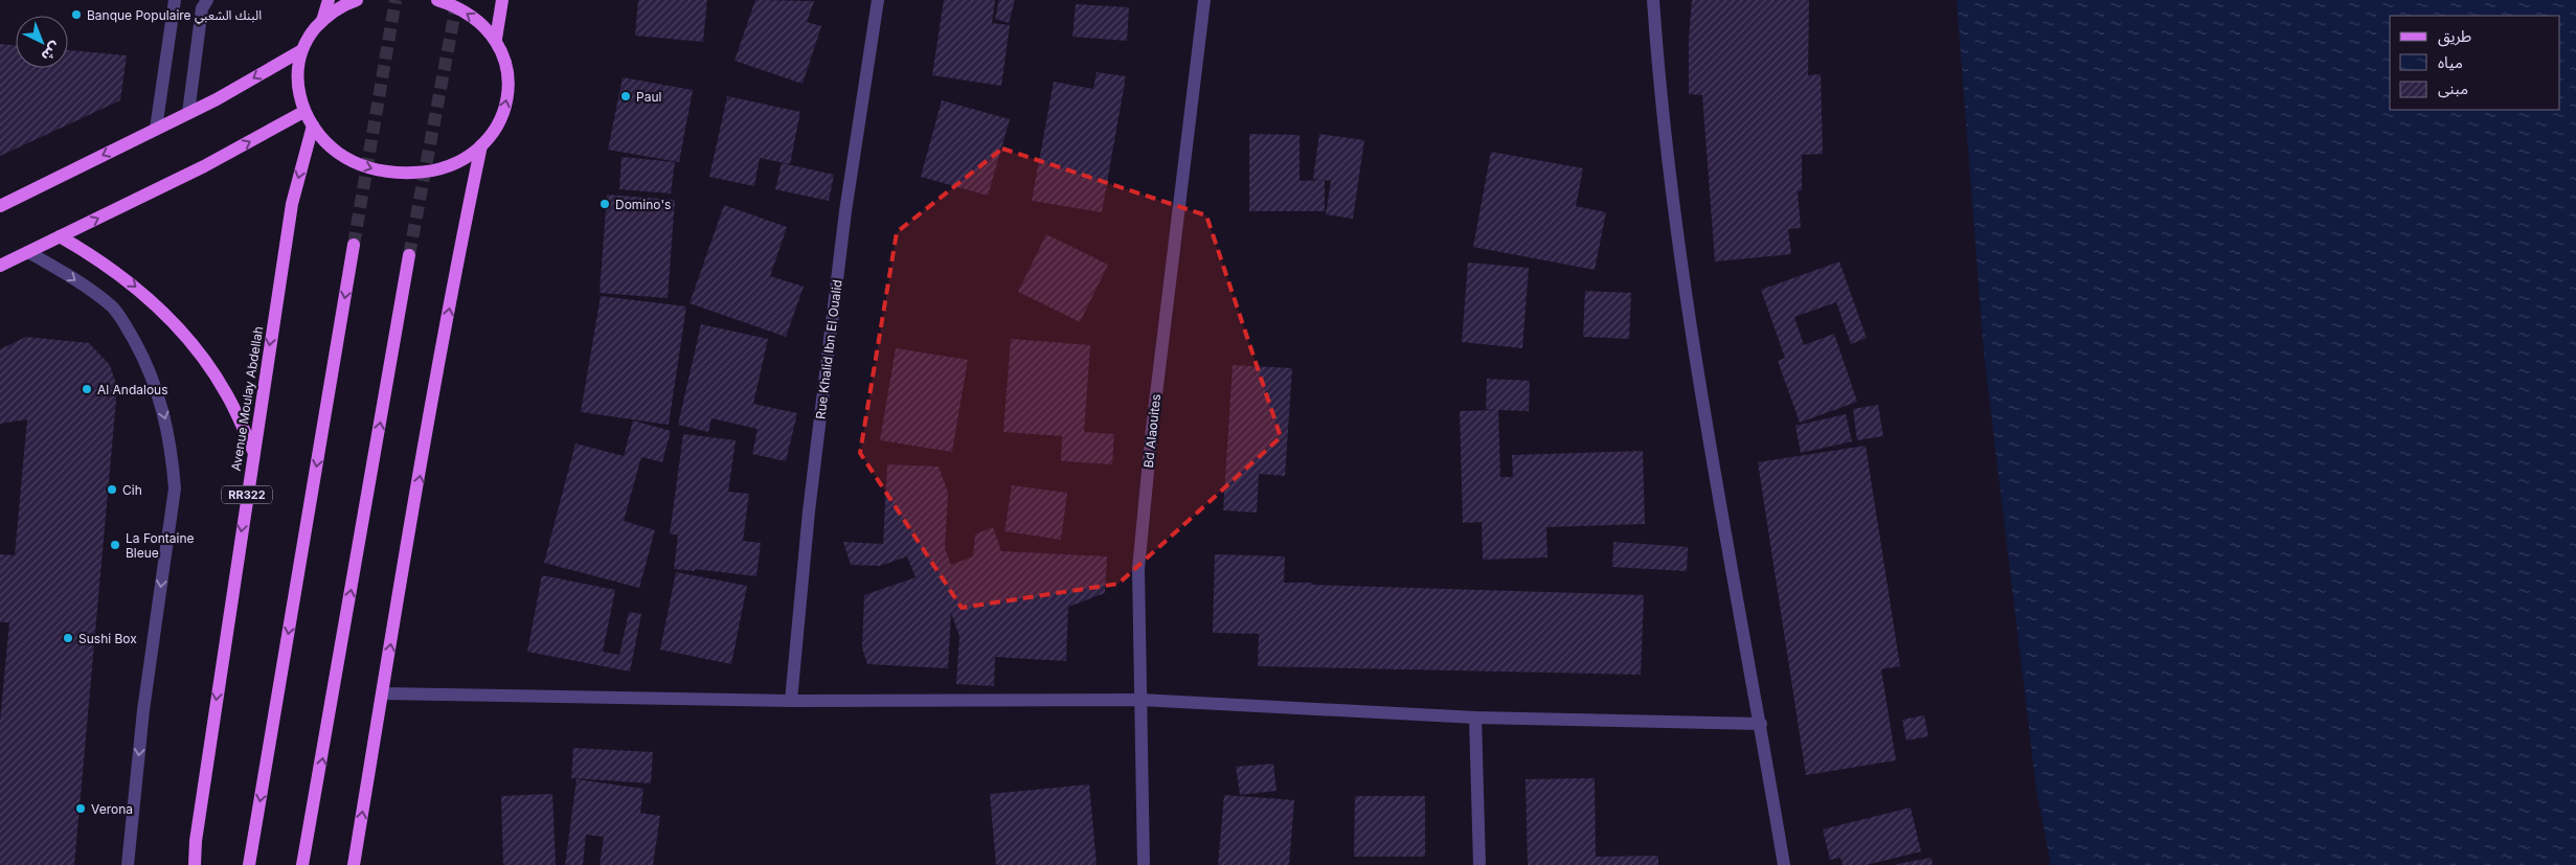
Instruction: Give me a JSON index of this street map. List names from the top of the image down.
{
  "streets": {
    "main road": ["Avenue Moulay Abdellah", "RR322"],
    "street": ["Rue Khalid Ibn El Oualid", "Bd Alaouites"]
  },
  "places": [
    "Banque Populaire البنك الشعبي",
    "Paul",
    "Domino's",
    "Al Andalous",
    "Cih",
    "La Fontaine Bleue",
    "Sushi Box",
    "Verona"
  ],
  "legend": ["طريق", "مياه", "مبنى"],
  "north": "bottom right"
}
